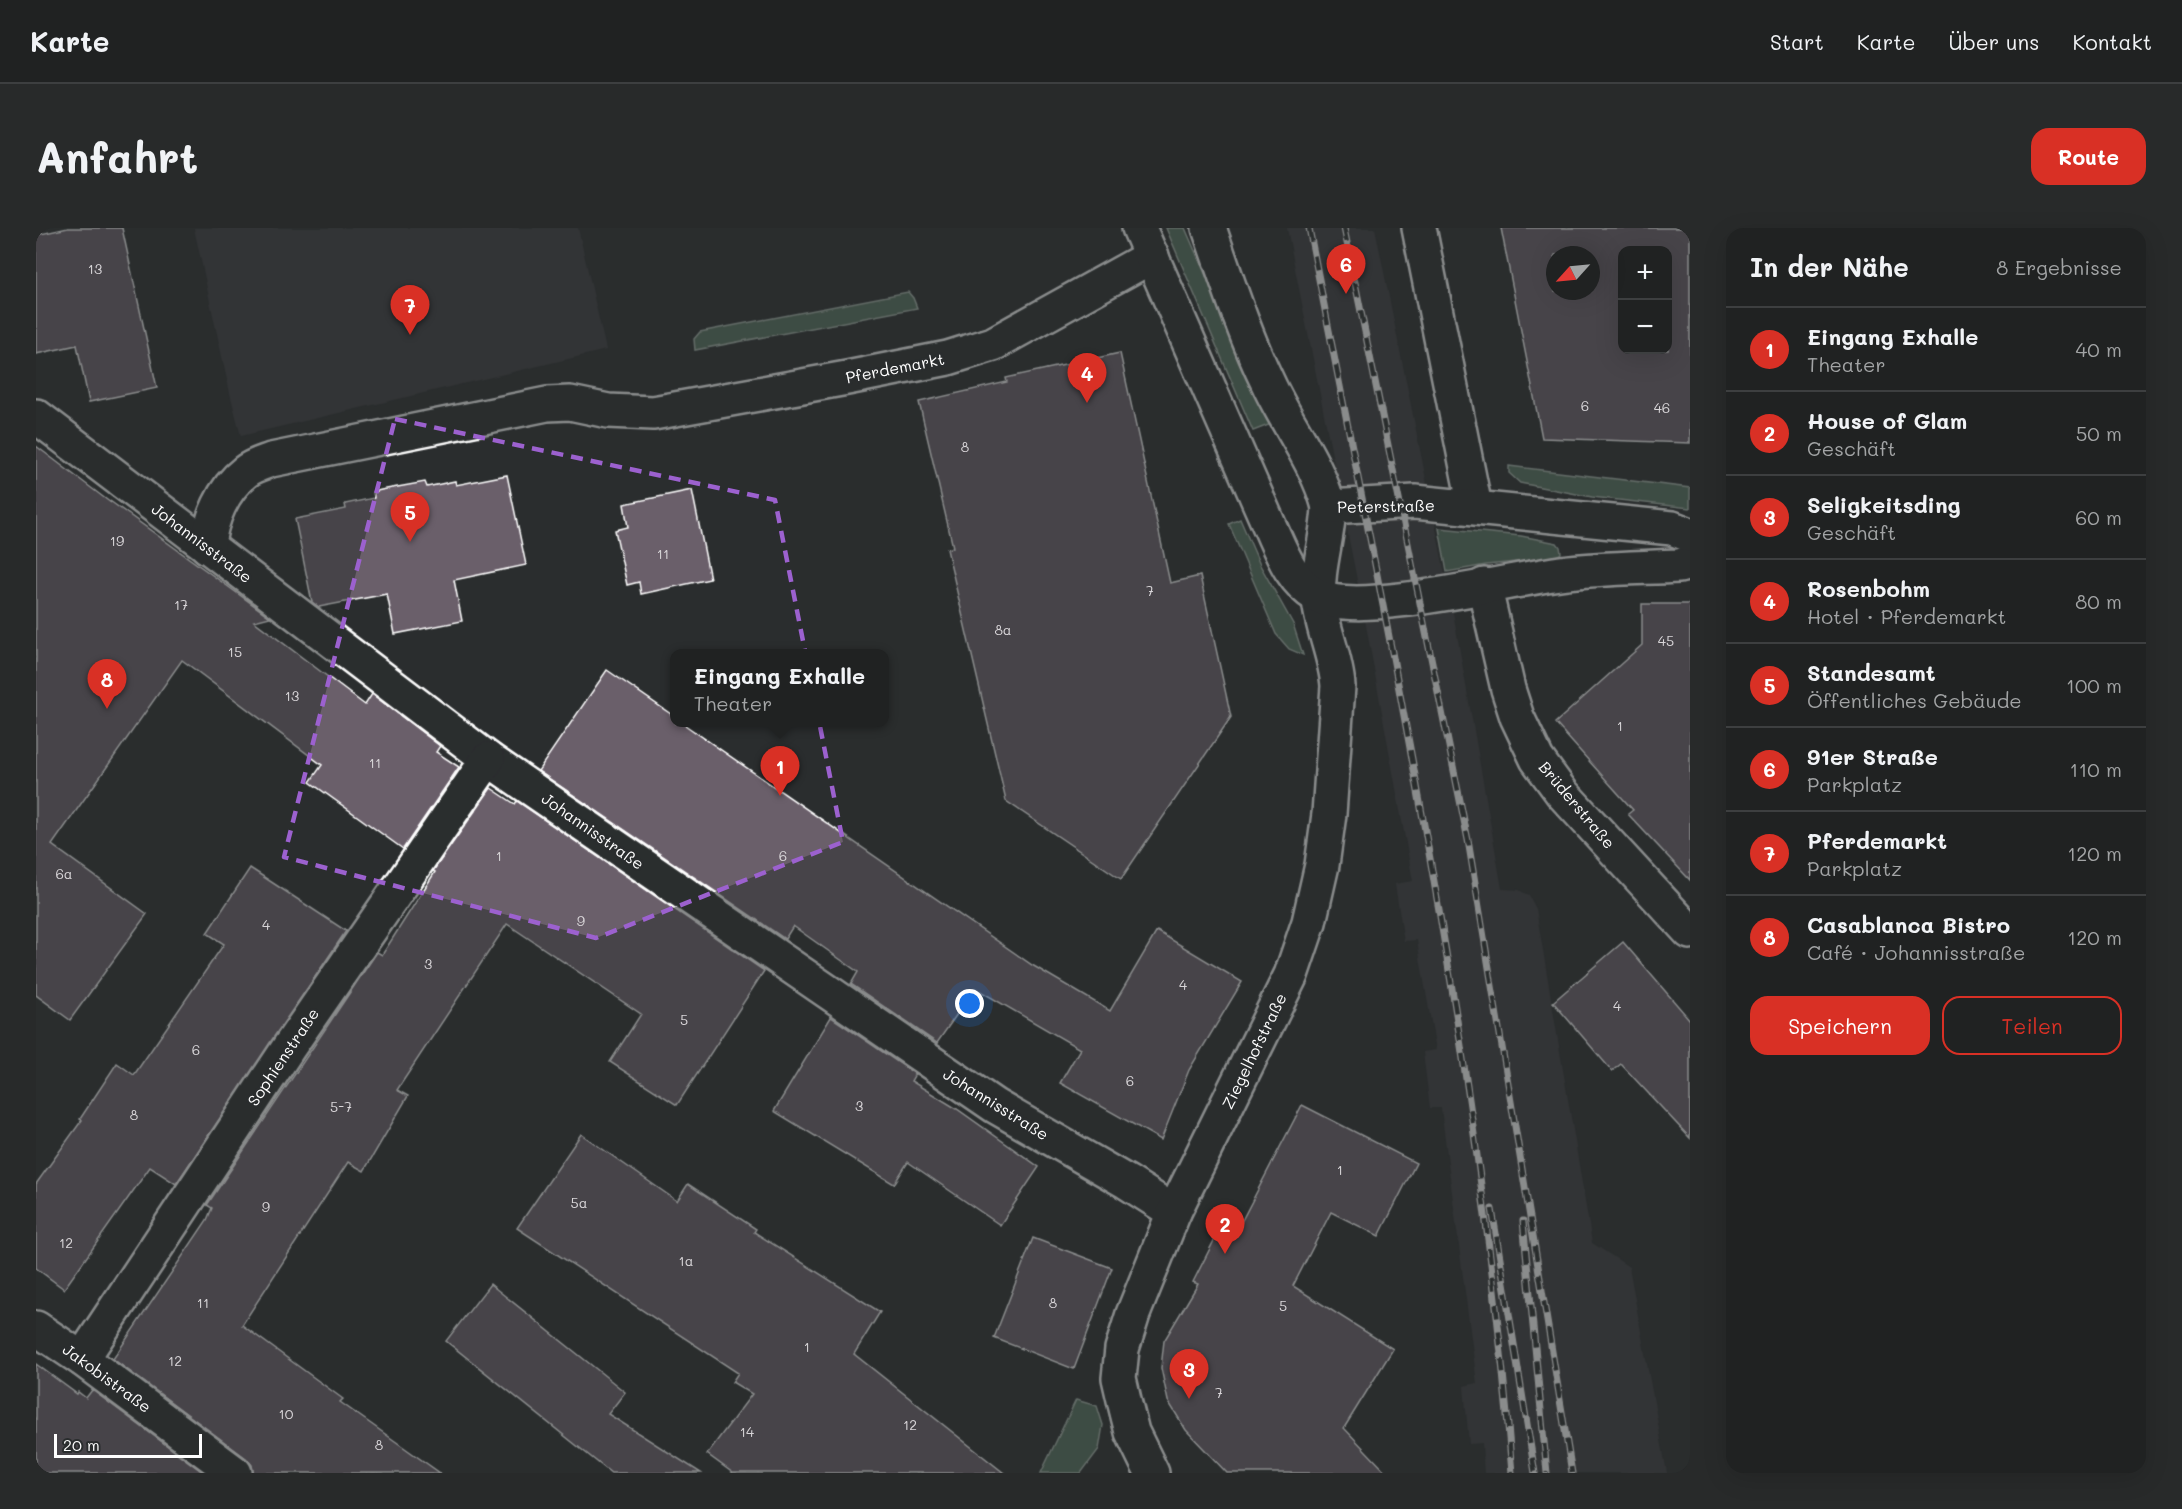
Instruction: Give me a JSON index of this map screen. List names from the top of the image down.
{
  "streets": {
    "street": [
      "Pferdemarkt",
      "Peterstraße",
      "Johannisstraße",
      "Brüderstraße",
      "Ziegelhofstraße",
      "Sophienstraße",
      "Jakobistraße"
    ]
  },
  "crossings": [
    ["Pferdemarkt", "Peterstraße"],
    ["Pferdemarkt", "Johannisstraße"],
    ["Pferdemarkt", "Ziegelhofstraße"],
    ["Peterstraße", "Ziegelhofstraße"],
    ["Johannisstraße", "Ziegelhofstraße"],
    ["Johannisstraße", "Sophienstraße"],
    ["Sophienstraße", "Jakobistraße"]
  ],
  "house_numbers": [
    "13",
    "6",
    "46",
    "8",
    "19",
    "11",
    "7",
    "17",
    "8a",
    "45",
    "15",
    "13",
    "1",
    "11",
    "1",
    "6",
    "6a",
    "9",
    "4",
    "3",
    "4",
    "4",
    "5",
    "6",
    "6",
    "3",
    "5-7",
    "8",
    "1",
    "5a",
    "9",
    "12",
    "1a",
    "11",
    "8",
    "5",
    "1",
    "12",
    "7",
    "10",
    "12",
    "14",
    "8"
  ],
  "scale_bar": "20 m",
  "north": "bottom left",
  "page": {
    "header": "Karte",
    "nav": [
      "Start",
      "Karte",
      "Über uns",
      "Kontakt"
    ],
    "buttons": [
      "Route",
      ["Speichern", "Teilen"]
    ],
    "title": "Anfahrt",
    "heading": ["In der Nähe", "8 Ergebnisse"],
    "pins": [
      "6",
      "7",
      "4",
      "5",
      "8",
      "1",
      "2",
      "3"
    ],
    "map_buttons": ["+", "−"],
    "list": [
      {
        "mark": "1",
        "name": "Eingang Exhalle",
        "note": "Theater",
        "value": "40 m"
      },
      {
        "mark": "2",
        "name": "House of Glam",
        "note": "Geschäft",
        "value": "50 m"
      },
      {
        "mark": "3",
        "name": "Seligkeitsding",
        "note": "Geschäft",
        "value": "60 m"
      },
      {
        "mark": "4",
        "name": "Rosenbohm",
        "note": "Hotel · Pferdemarkt",
        "value": "80 m"
      },
      {
        "mark": "5",
        "name": "Standesamt",
        "note": "Öffentliches Gebäude",
        "value": "100 m"
      },
      {
        "mark": "6",
        "name": "91er Straße",
        "note": "Parkplatz",
        "value": "110 m"
      },
      {
        "mark": "7",
        "name": "Pferdemarkt",
        "note": "Parkplatz",
        "value": "120 m"
      },
      {
        "mark": "8",
        "name": "Casablanca Bistro",
        "note": "Café · Johannisstraße",
        "value": "120 m"
      }
    ],
    "popup": ["Eingang Exhalle", "Theater"],
    "scale": "20 m"
  }
}
